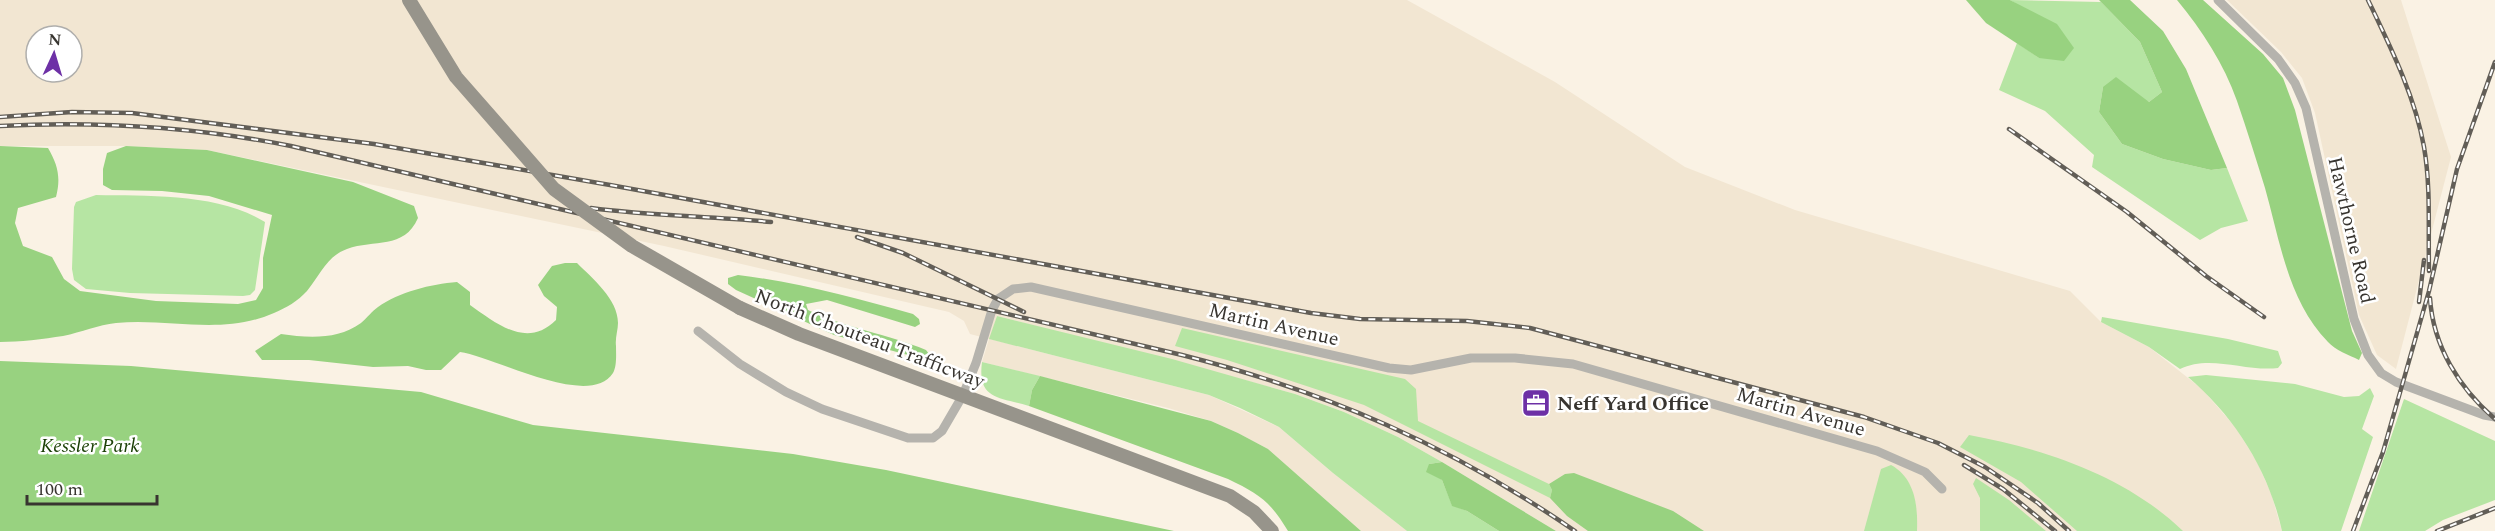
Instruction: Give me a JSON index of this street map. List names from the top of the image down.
{
  "streets": {
    "main road": ["North Chouteau Trafficway"],
    "street": ["Hawthorne Road", "Martin Avenue"]
  },
  "crossings": [
    ["Martin Avenue", "North Chouteau Trafficway"]
  ],
  "parks": ["Kessler Park"],
  "places": {
    "office": ["Neff Yard Office"]
  },
  "scale_bar": "100 m",
  "north": "top"
}
